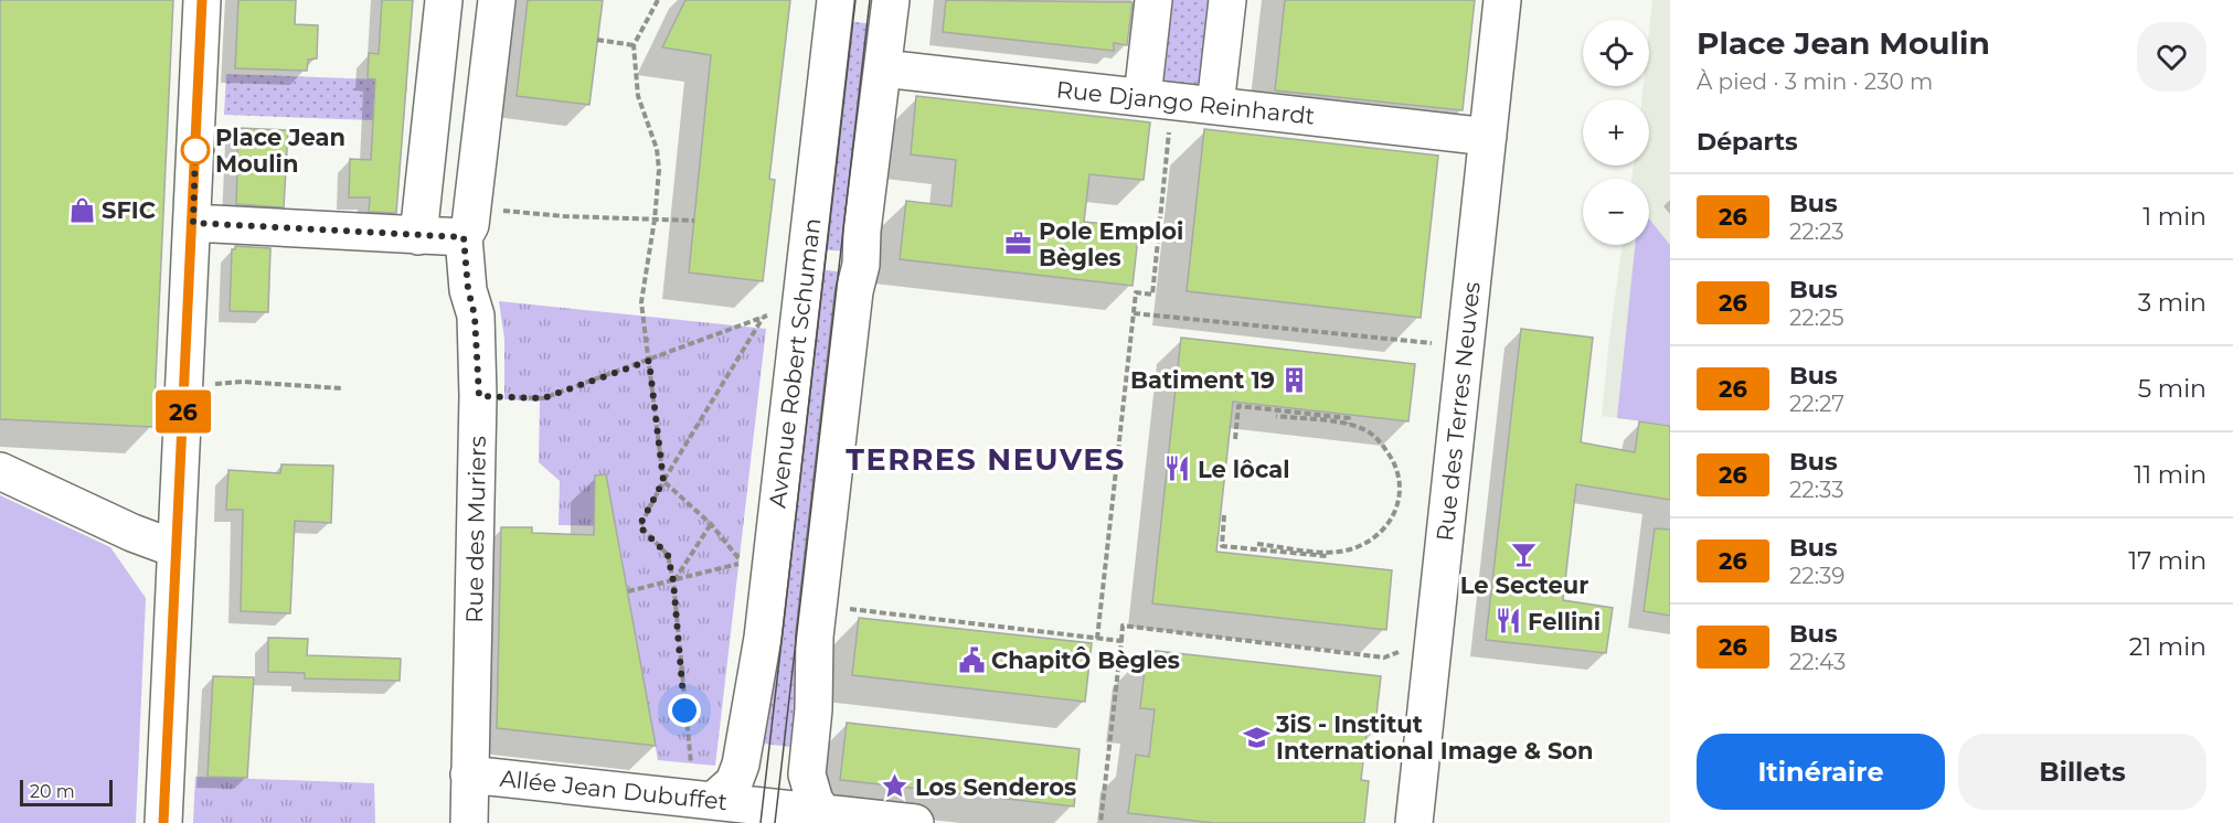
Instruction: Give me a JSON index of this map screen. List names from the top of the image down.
{
  "streets": {
    "street": [
      "Rue Django Reinhardt",
      "Avenue Robert Schuman",
      "Rue des Terres Neuves",
      "Rue des Muriers",
      "Allée Jean Dubuffet"
    ]
  },
  "crossings": [
    ["Rue Django Reinhardt", "Rue des Terres Neuves"],
    ["Avenue Robert Schuman", "Allée Jean Dubuffet"],
    ["Rue des Muriers", "Allée Jean Dubuffet"]
  ],
  "districts": ["TERRES NEUVES"],
  "places": {
    "other": ["Place Jean Moulin"],
    "shop": ["SFIC"],
    "office": ["Pole Emploi Bègles"],
    "building": ["Batiment 19"],
    "restaurant": ["Le lôcal", "Fellini"],
    "bar": ["Le Secteur"],
    "public building": ["ChapitÔ Bègles"],
    "school or university": ["3iS - Institut International Image & Son"],
    "place": ["Los Senderos"]
  },
  "lines": ["bus line 26"],
  "scale_bar": "20 m",
  "page": {
    "on_map": "26",
    "heading": [
      ["Place Jean Moulin", "À pied · 3 min · 230 m"],
      "Départs"
    ],
    "map_buttons": ["+", "−"],
    "list": [
      {
        "mark": "26",
        "name": "Bus",
        "note": "22:23",
        "value": "1 min"
      },
      {
        "mark": "26",
        "name": "Bus",
        "note": "22:25",
        "value": "3 min"
      },
      {
        "mark": "26",
        "name": "Bus",
        "note": "22:27",
        "value": "5 min"
      },
      {
        "mark": "26",
        "name": "Bus",
        "note": "22:33",
        "value": "11 min"
      },
      {
        "mark": "26",
        "name": "Bus",
        "note": "22:39",
        "value": "17 min"
      },
      {
        "mark": "26",
        "name": "Bus",
        "note": "22:43",
        "value": "21 min"
      }
    ],
    "buttons": ["Itinéraire", "Billets"],
    "scale": "20 m"
  }
}
